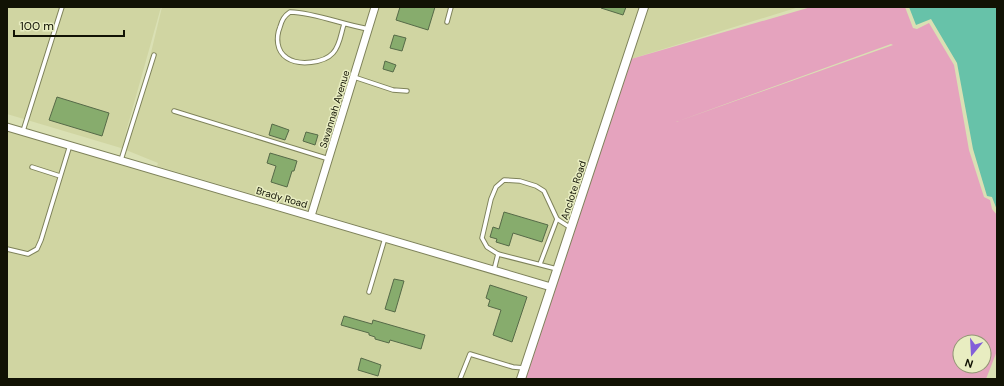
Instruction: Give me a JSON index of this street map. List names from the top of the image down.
{
  "streets": {
    "street": ["Savannah Avenue", "Anclote Road", "Brady Road"]
  },
  "crossings": [
    ["Savannah Avenue", "Brady Road"],
    ["Anclote Road", "Brady Road"]
  ],
  "scale_bar": "100 m",
  "north": "bottom"
}
